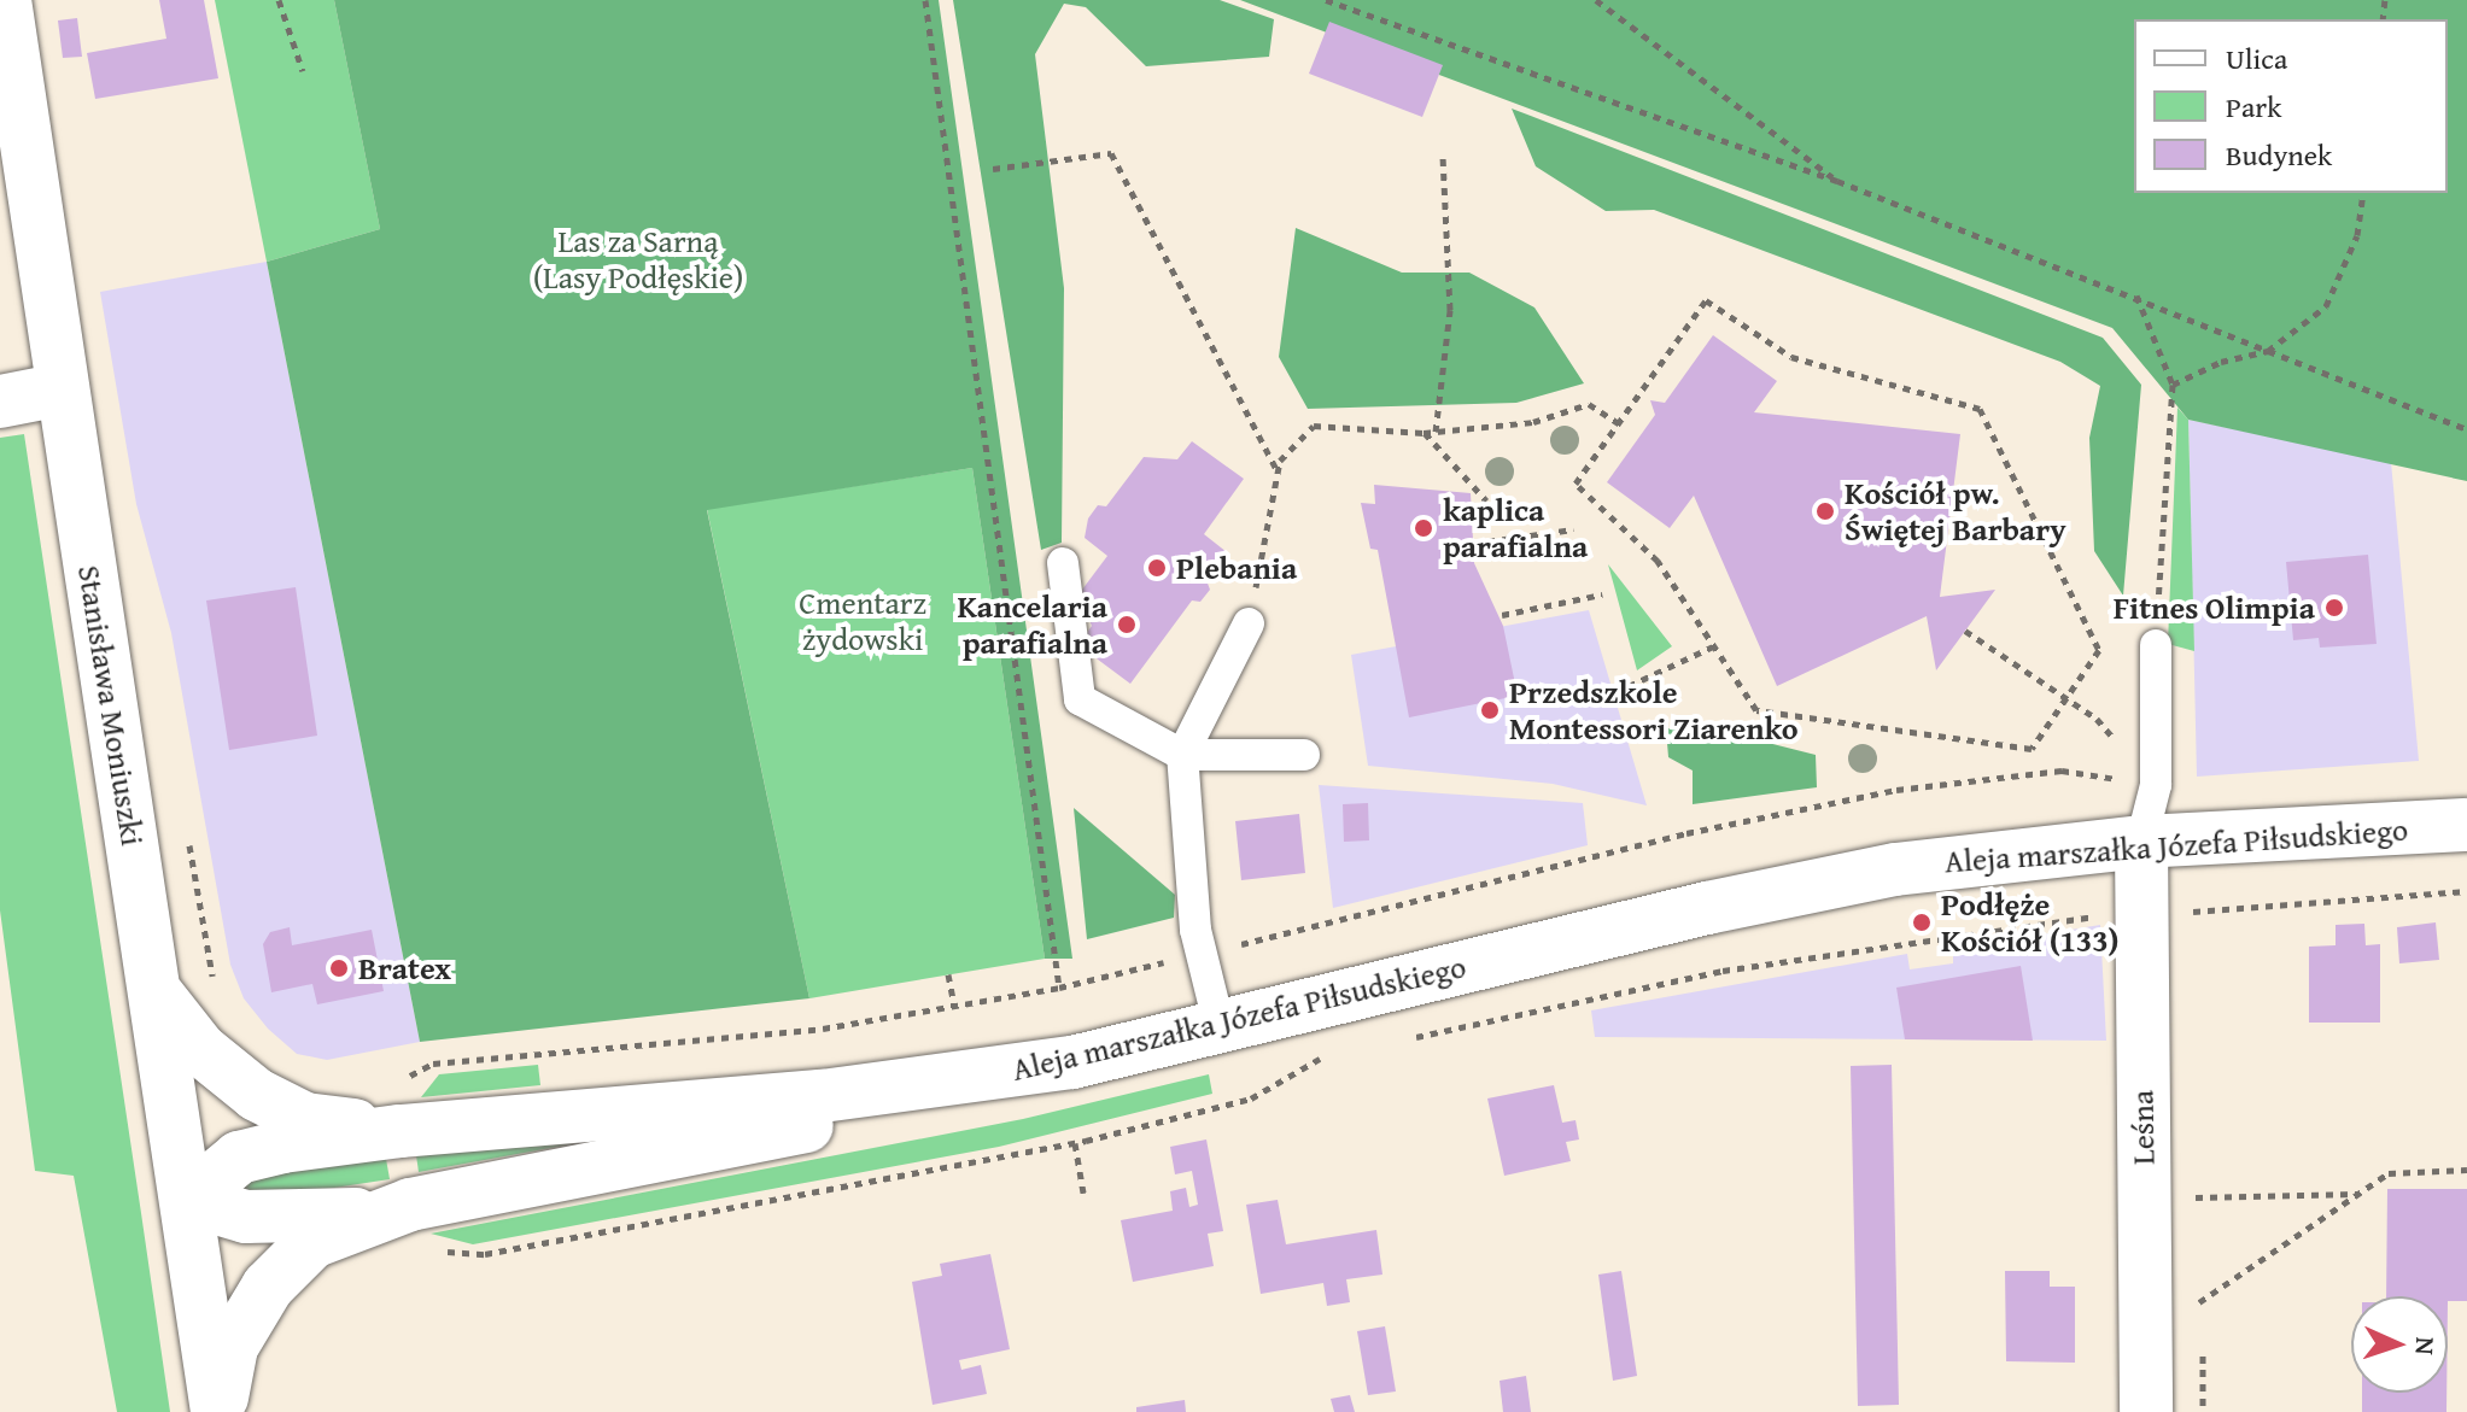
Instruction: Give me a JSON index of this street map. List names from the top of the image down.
{
  "streets": {
    "street": ["Stanisława Moniuszki", "Aleja marszałka Józefa Piłsudskiego", "Leśna"]
  },
  "crossings": [
    ["Stanisława Moniuszki", "Aleja marszałka Józefa Piłsudskiego"],
    ["Aleja marszałka Józefa Piłsudskiego", "Leśna"]
  ],
  "parks": ["Las za Sarną (Lasy Podłęskie)", "Cmentarz żydowski"],
  "places": [
    "Kościół pw. Świętej Barbary",
    "kaplica parafialna",
    "Plebania",
    "Fitnes Olimpia",
    "Kancelaria parafialna",
    "Przedszkole Montessori Ziarenko",
    "Podłęże Kościół (133)",
    "Bratex"
  ],
  "legend": ["Ulica", "Park", "Budynek"],
  "north": "right"
}
